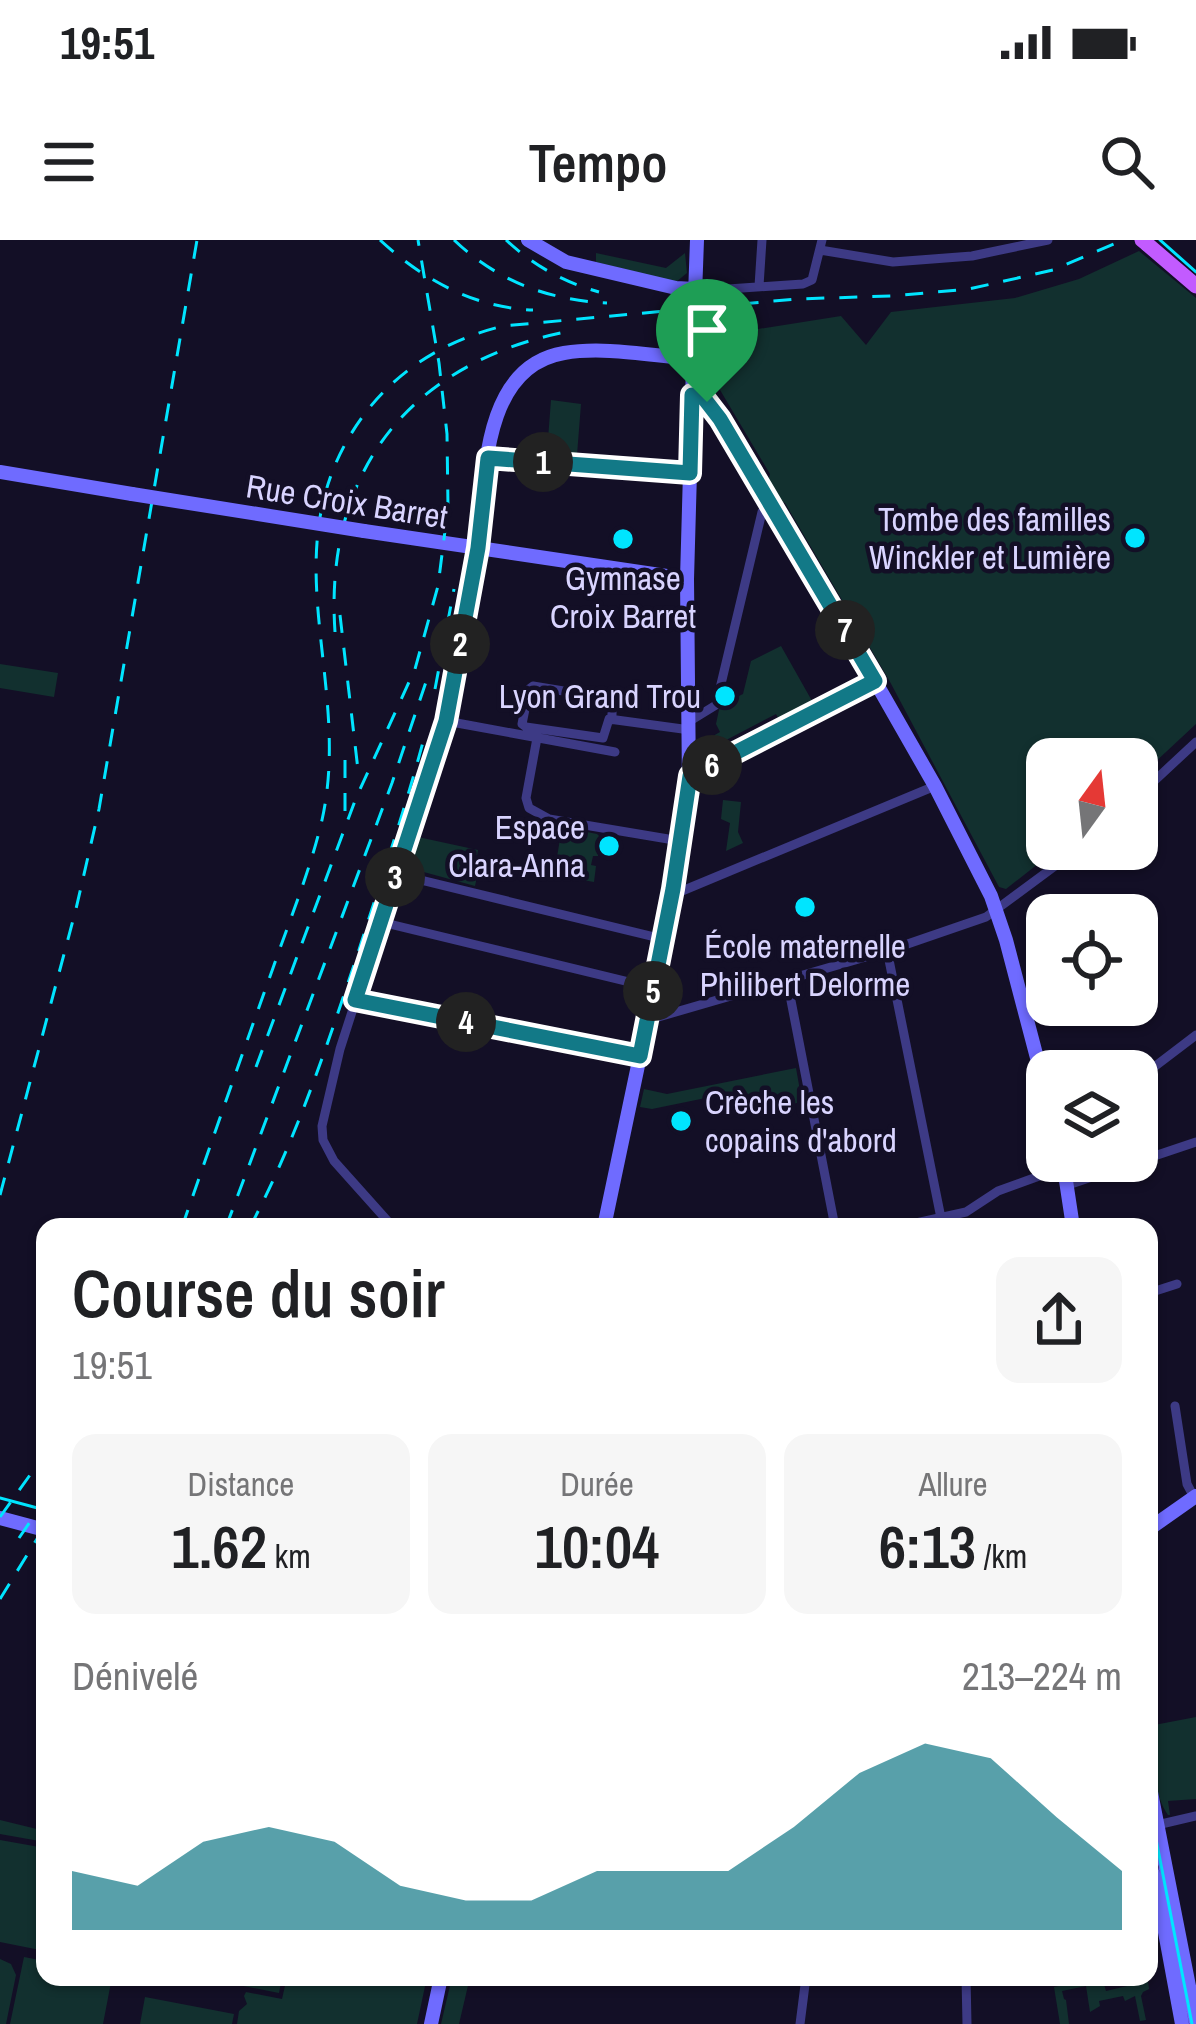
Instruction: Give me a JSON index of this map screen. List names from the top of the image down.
{
  "streets": {
    "street": ["Rue Croix Barret"]
  },
  "places": [
    "Tombe des familles Winckler et Lumière",
    "Gymnase Croix Barret",
    "Lyon Grand Trou",
    "Espace Clara-Anna",
    "École maternelle Philibert Delorme",
    "Crèche les copains d'abord"
  ],
  "north": "top",
  "page": {
    "status": "19:51",
    "header": "Tempo",
    "pins": [
      "1",
      "7",
      "2",
      "6",
      "3",
      "5",
      "4"
    ],
    "heading": ["Course du soir", "19:51"],
    "stats": [
      ["Distance", "1.62 km"],
      ["Durée", "10:04"],
      ["Allure", "6:13 /km"]
    ],
    "chart": ["Dénivelé", "213–224 m"]
  }
}
